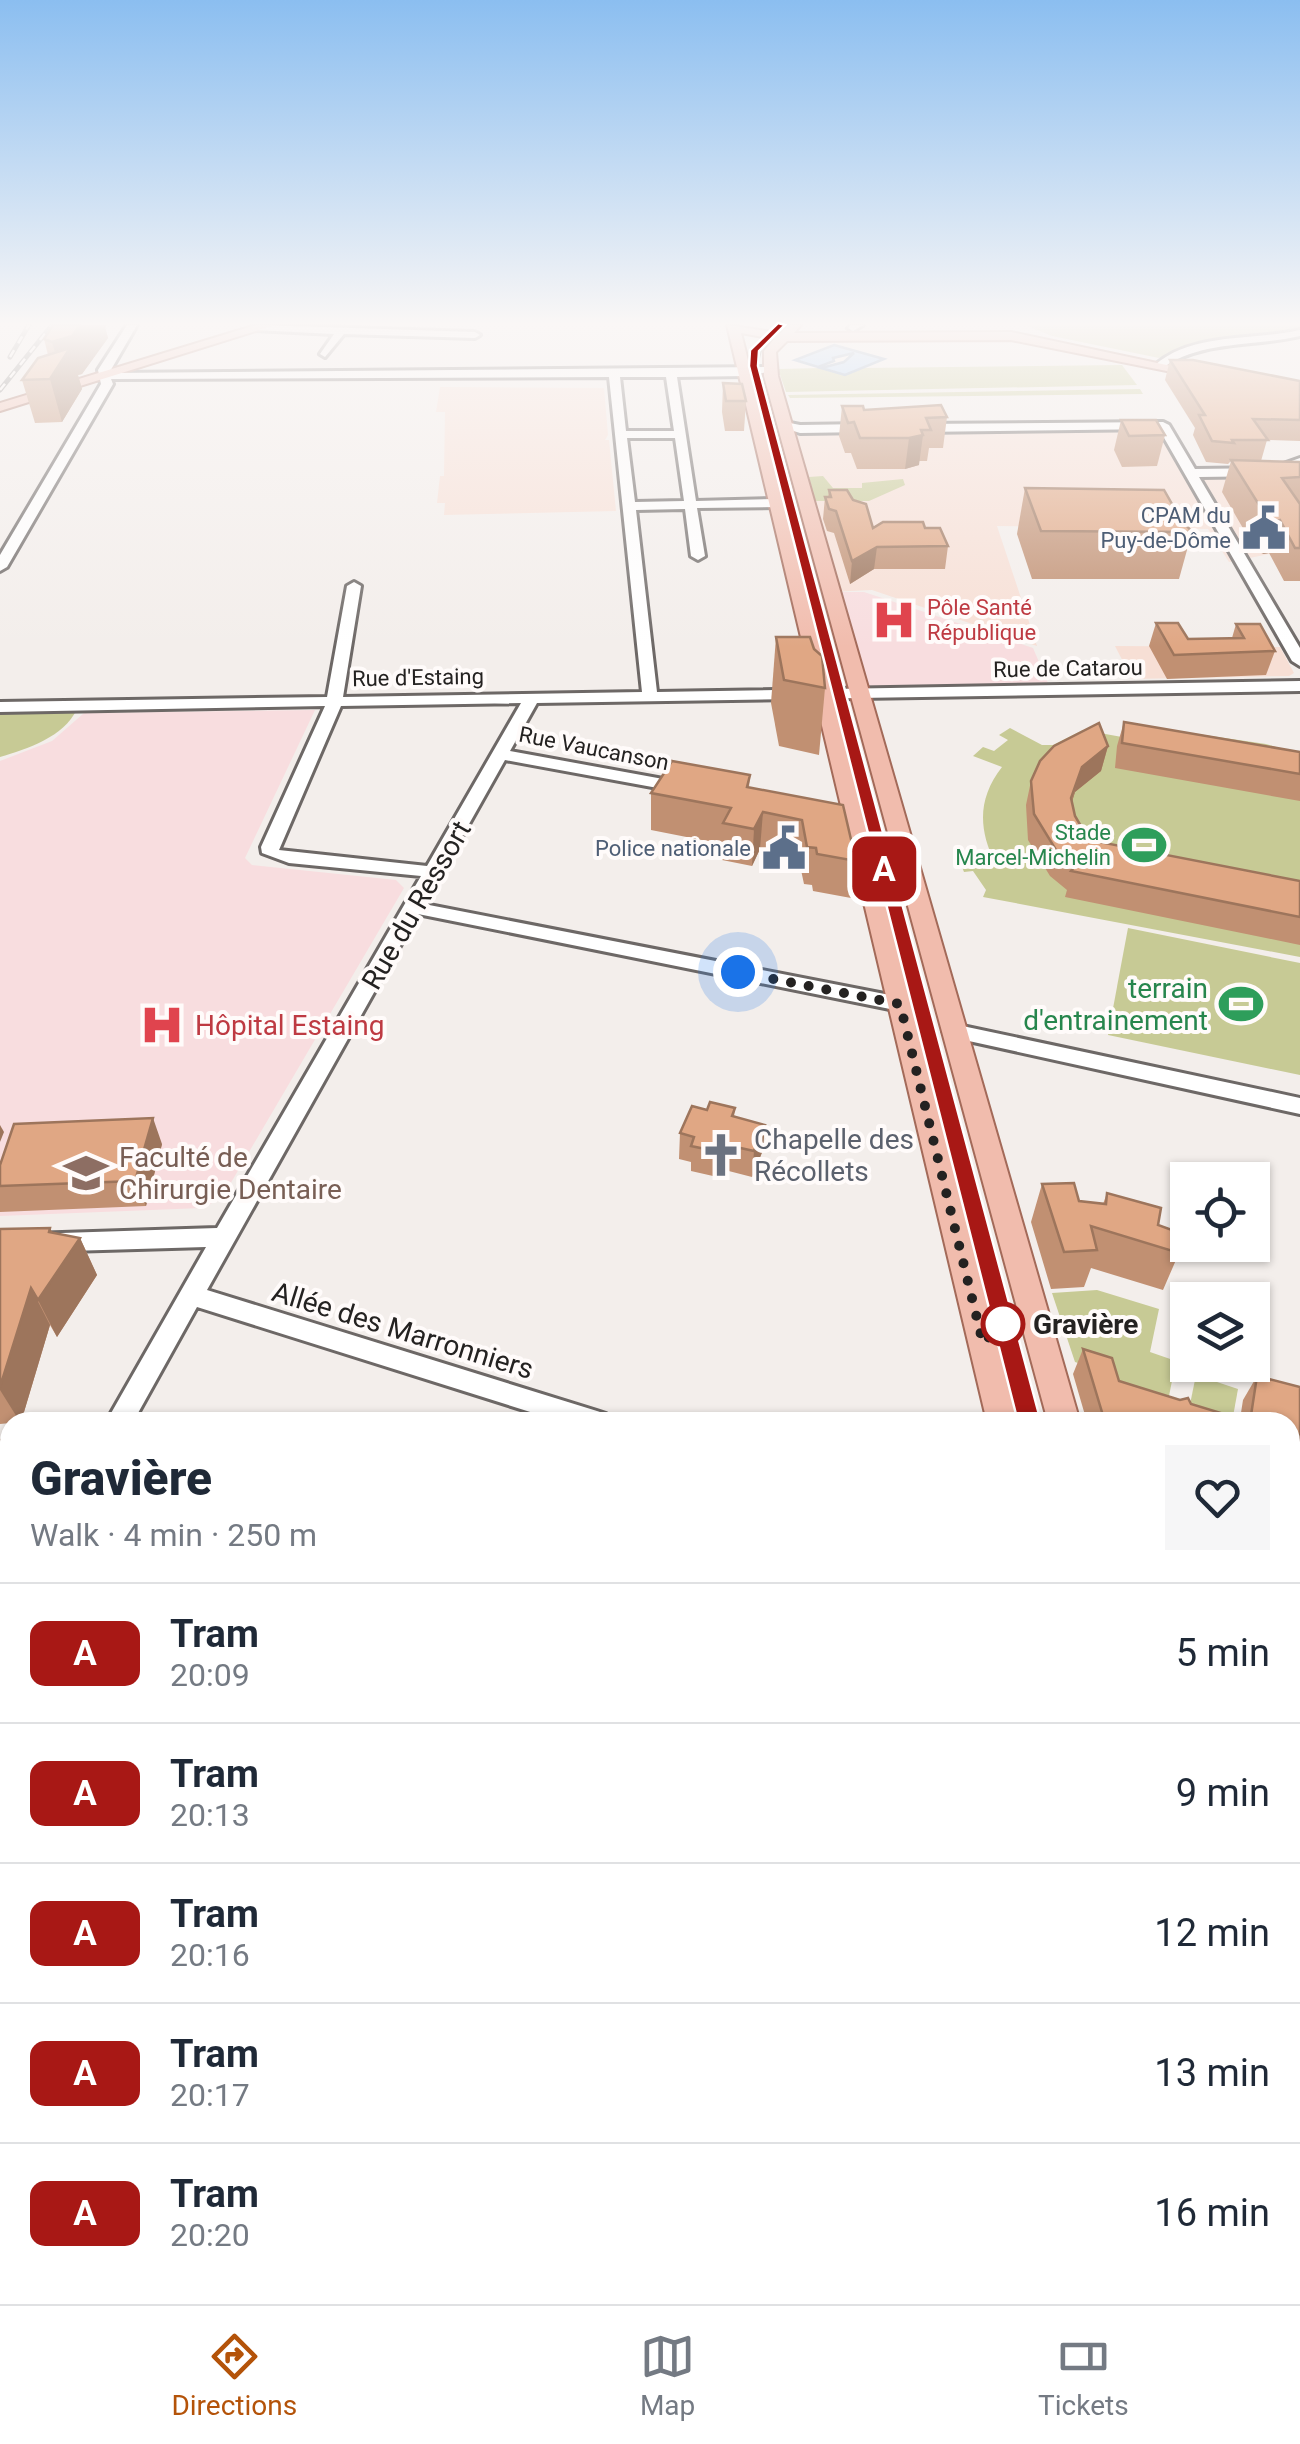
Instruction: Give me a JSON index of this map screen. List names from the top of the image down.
{
  "streets": {
    "street": [
      "Rue de Catarou",
      "Rue d'Estaing",
      "Rue Vaucanson",
      "Rue du Ressort",
      "Allée des Marronniers"
    ]
  },
  "crossings": [
    ["Rue de Catarou", "Rue d'Estaing"],
    ["Rue d'Estaing", "Rue du Ressort"],
    ["Rue Vaucanson", "Rue du Ressort"],
    ["Rue du Ressort", "Allée des Marronniers"]
  ],
  "places": {
    "public building": ["CPAM du Puy-de-Dôme", "Police nationale"],
    "hospital": ["Pôle Santé République", "Hôpital Estaing"],
    "sports": ["Stade Marcel-Michelin", "terrain d'entrainement"],
    "church": ["Chapelle des Récollets"],
    "school or university": ["Faculté de Chirurgie Dentaire"],
    "other": ["Gravière"]
  },
  "lines": ["tram line A"],
  "page": {
    "on_map": "A",
    "heading": ["Gravière", "Walk · 4 min · 250 m"],
    "list": [
      {
        "mark": "A",
        "name": "Tram",
        "note": "20:09",
        "value": "5 min"
      },
      {
        "mark": "A",
        "name": "Tram",
        "note": "20:13",
        "value": "9 min"
      },
      {
        "mark": "A",
        "name": "Tram",
        "note": "20:16",
        "value": "12 min"
      },
      {
        "mark": "A",
        "name": "Tram",
        "note": "20:17",
        "value": "13 min"
      },
      {
        "mark": "A",
        "name": "Tram",
        "note": "20:20",
        "value": "16 min"
      }
    ],
    "tabs": ["Directions", "Map", "Tickets"]
  }
}
